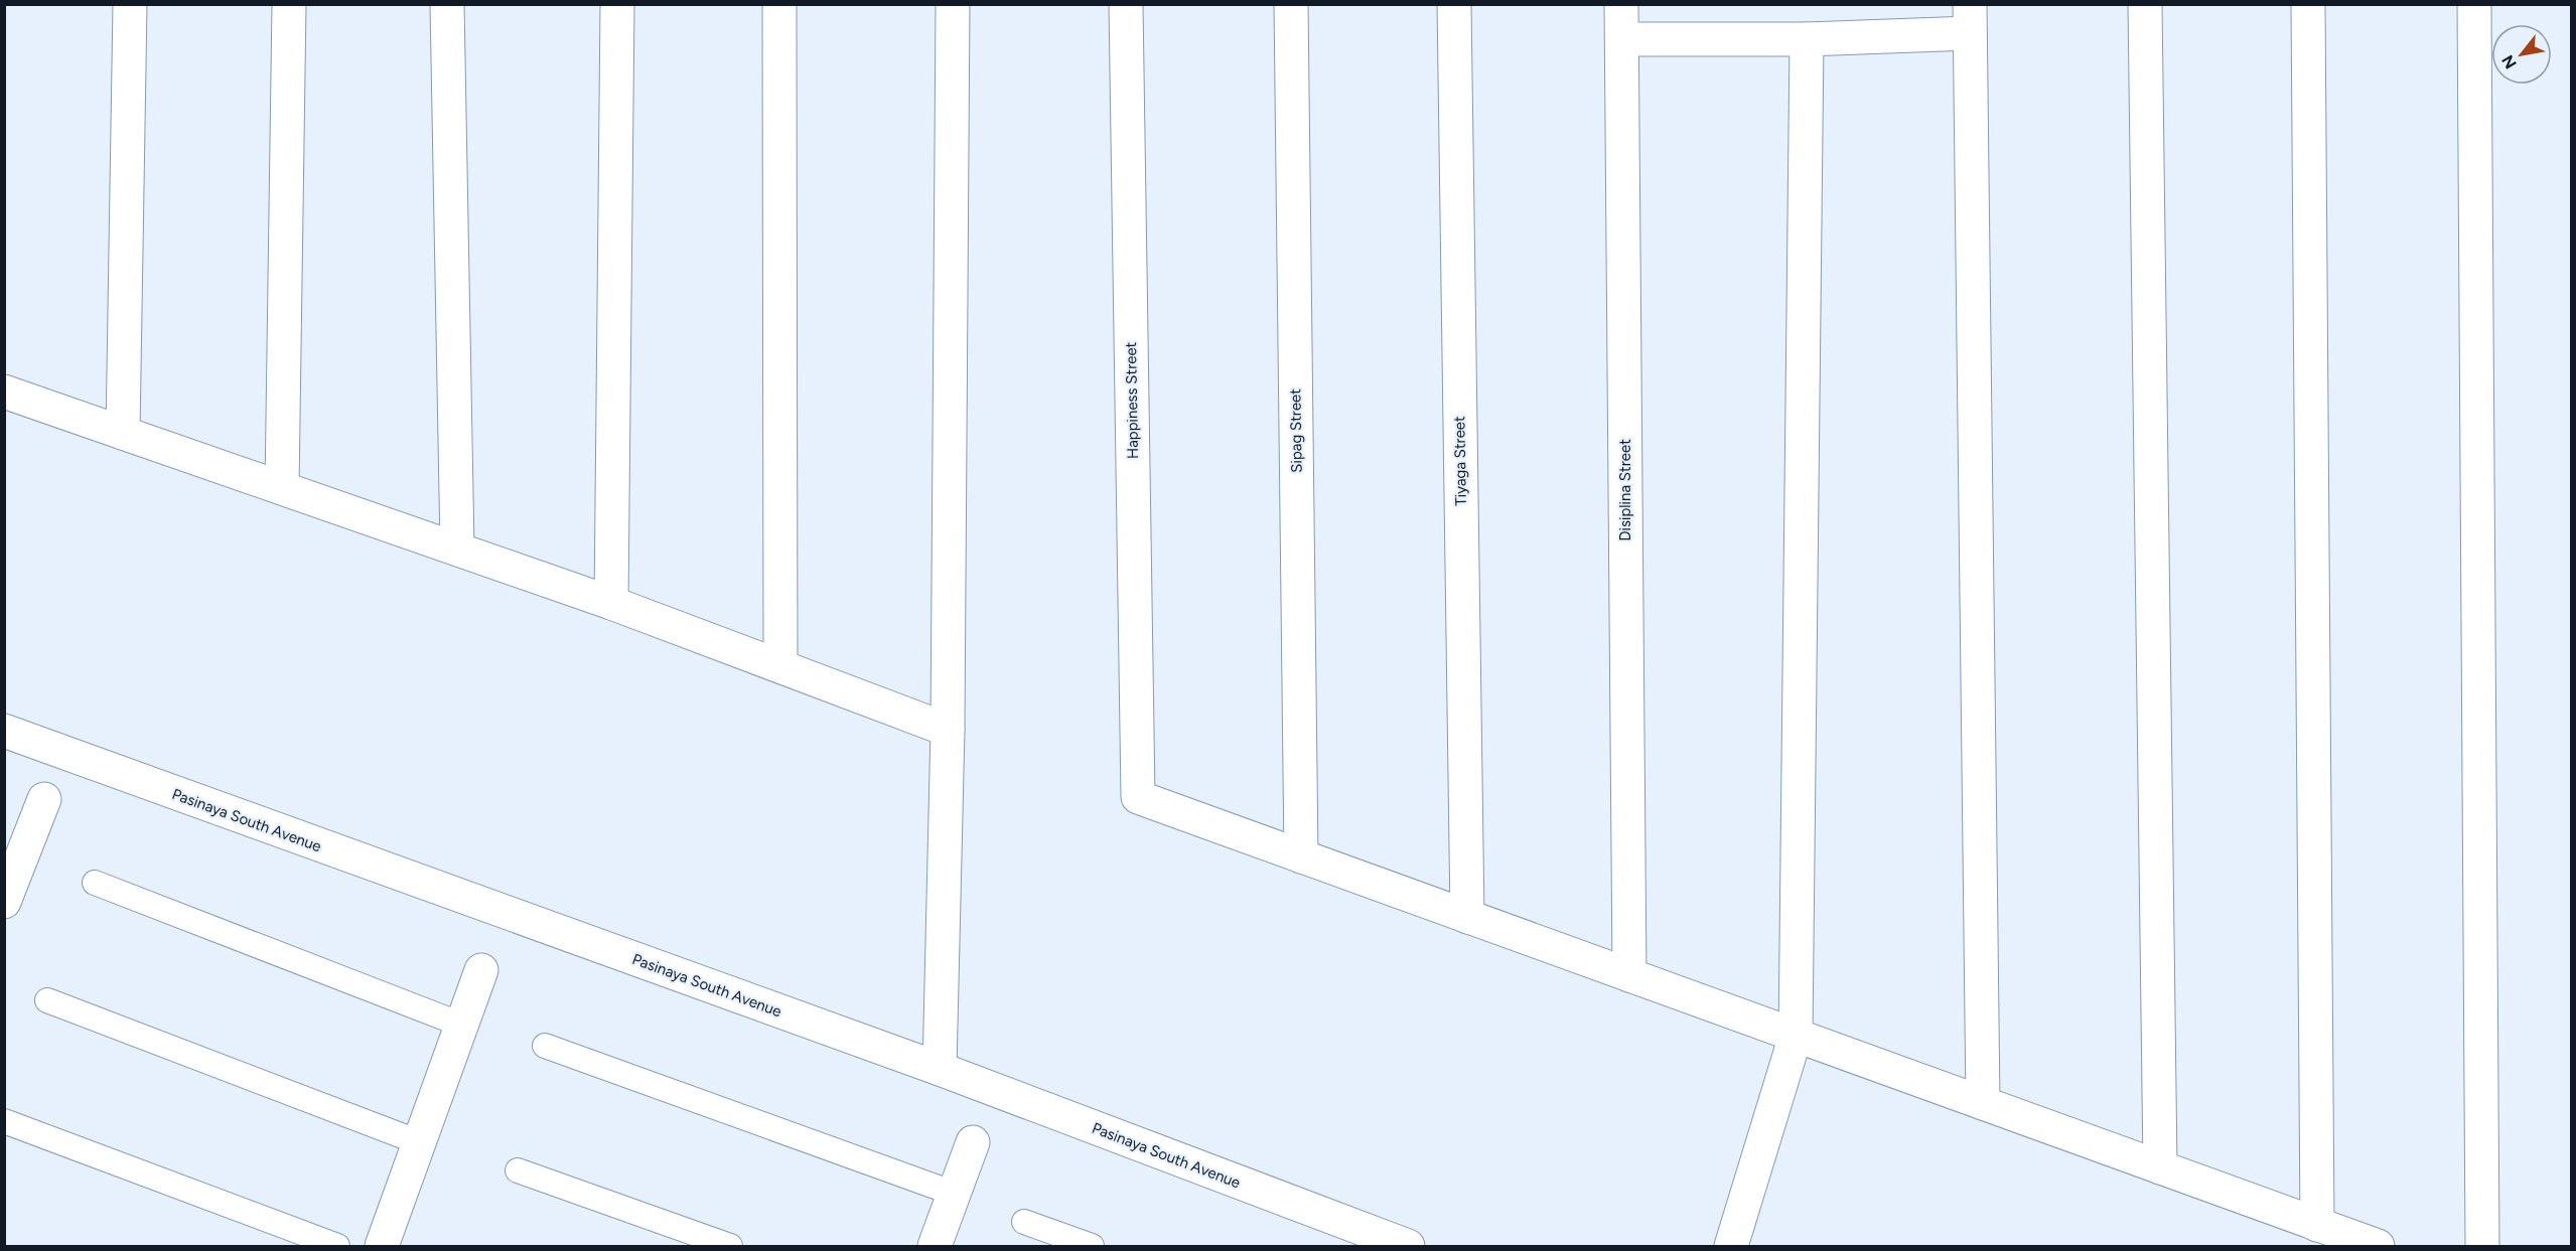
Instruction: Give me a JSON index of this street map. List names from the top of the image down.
{
  "streets": {
    "street": [
      "Happiness Street",
      "Sipag Street",
      "Tiyaga Street",
      "Disiplina Street",
      "Pasinaya South Avenue"
    ]
  },
  "crossings": [
    ["Happiness Street", "Sipag Street"]
  ],
  "north": "bottom left"
}
